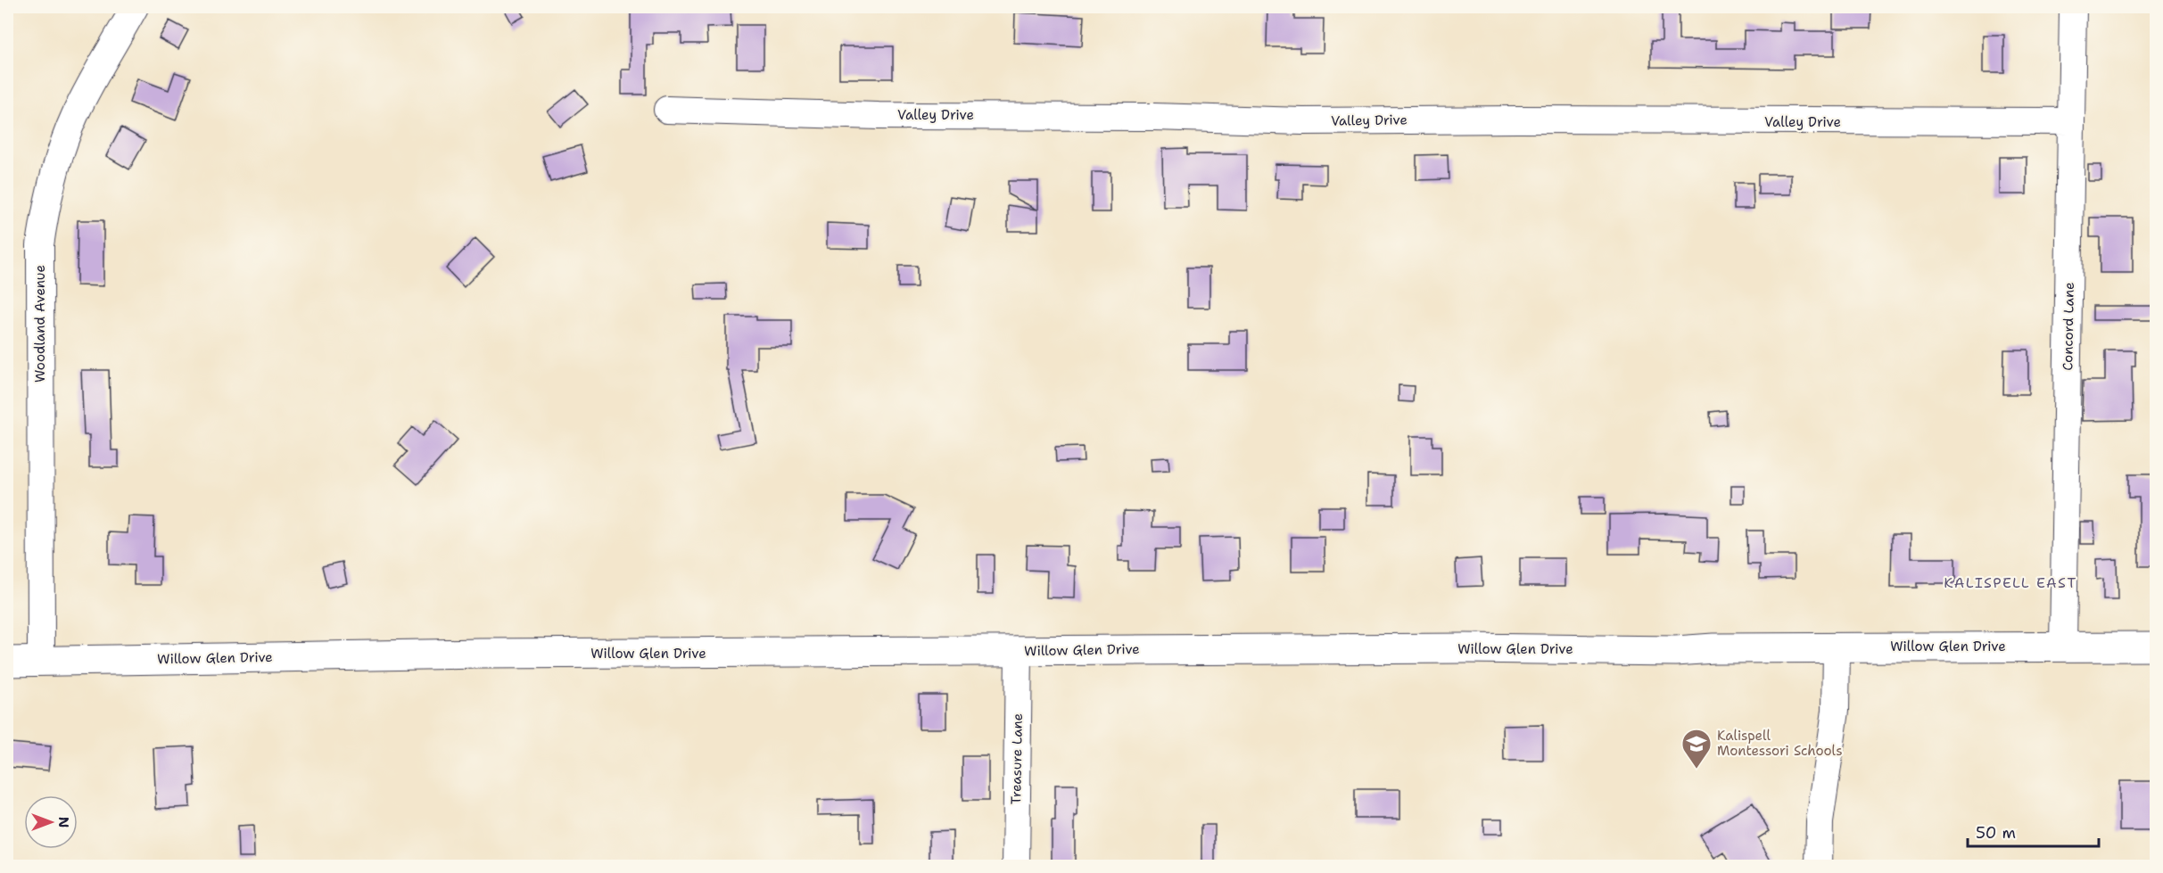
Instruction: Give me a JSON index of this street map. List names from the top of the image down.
{
  "streets": {
    "main road": ["Willow Glen Drive"],
    "street": [
      "Valley Drive",
      "Woodland Avenue",
      "Concord Lane",
      "Treasure Lane"
    ]
  },
  "crossings": [
    ["Valley Drive", "Concord Lane"],
    ["Woodland Avenue", "Willow Glen Drive"],
    ["Concord Lane", "Willow Glen Drive"],
    ["Willow Glen Drive", "Treasure Lane"]
  ],
  "districts": ["KALISPELL EAST"],
  "places": {
    "school or university": ["Kalispell Montessori Schools"]
  },
  "scale_bar": "50 m",
  "north": "right"
}
